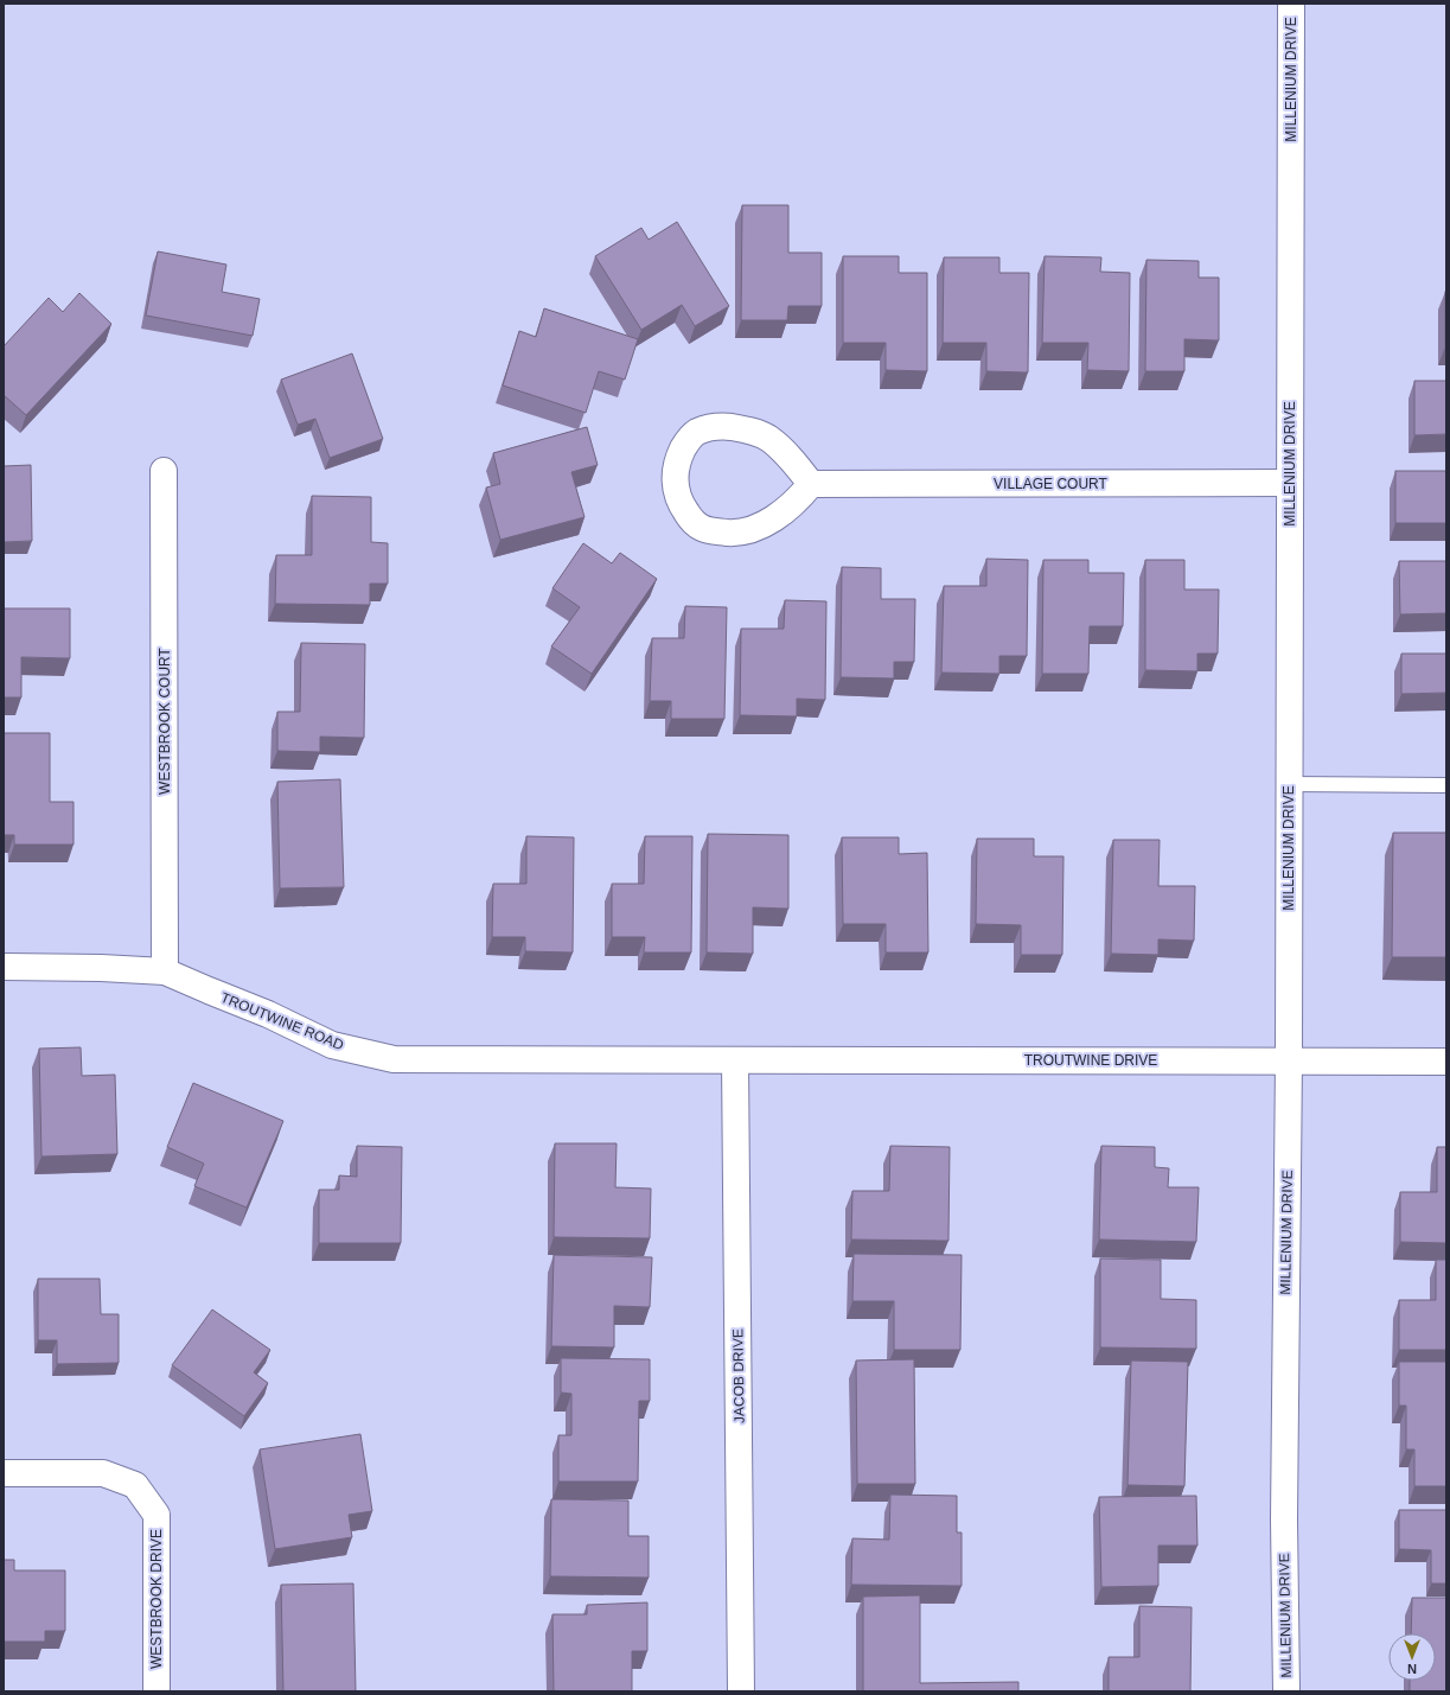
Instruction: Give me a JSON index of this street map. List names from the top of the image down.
{
  "streets": {
    "street": [
      "MILLENIUM DRIVE",
      "VILLAGE COURT",
      "WESTBROOK COURT",
      "TROUTWINE ROAD",
      "TROUTWINE DRIVE",
      "JACOB DRIVE",
      "WESTBROOK DRIVE"
    ]
  },
  "crossings": [
    ["MILLENIUM DRIVE", "VILLAGE COURT"],
    ["MILLENIUM DRIVE", "TROUTWINE DRIVE"],
    ["WESTBROOK COURT", "TROUTWINE ROAD"],
    ["TROUTWINE ROAD", "TROUTWINE DRIVE"],
    ["TROUTWINE ROAD", "JACOB DRIVE"],
    ["TROUTWINE DRIVE", "JACOB DRIVE"]
  ],
  "north": "bottom"
}
